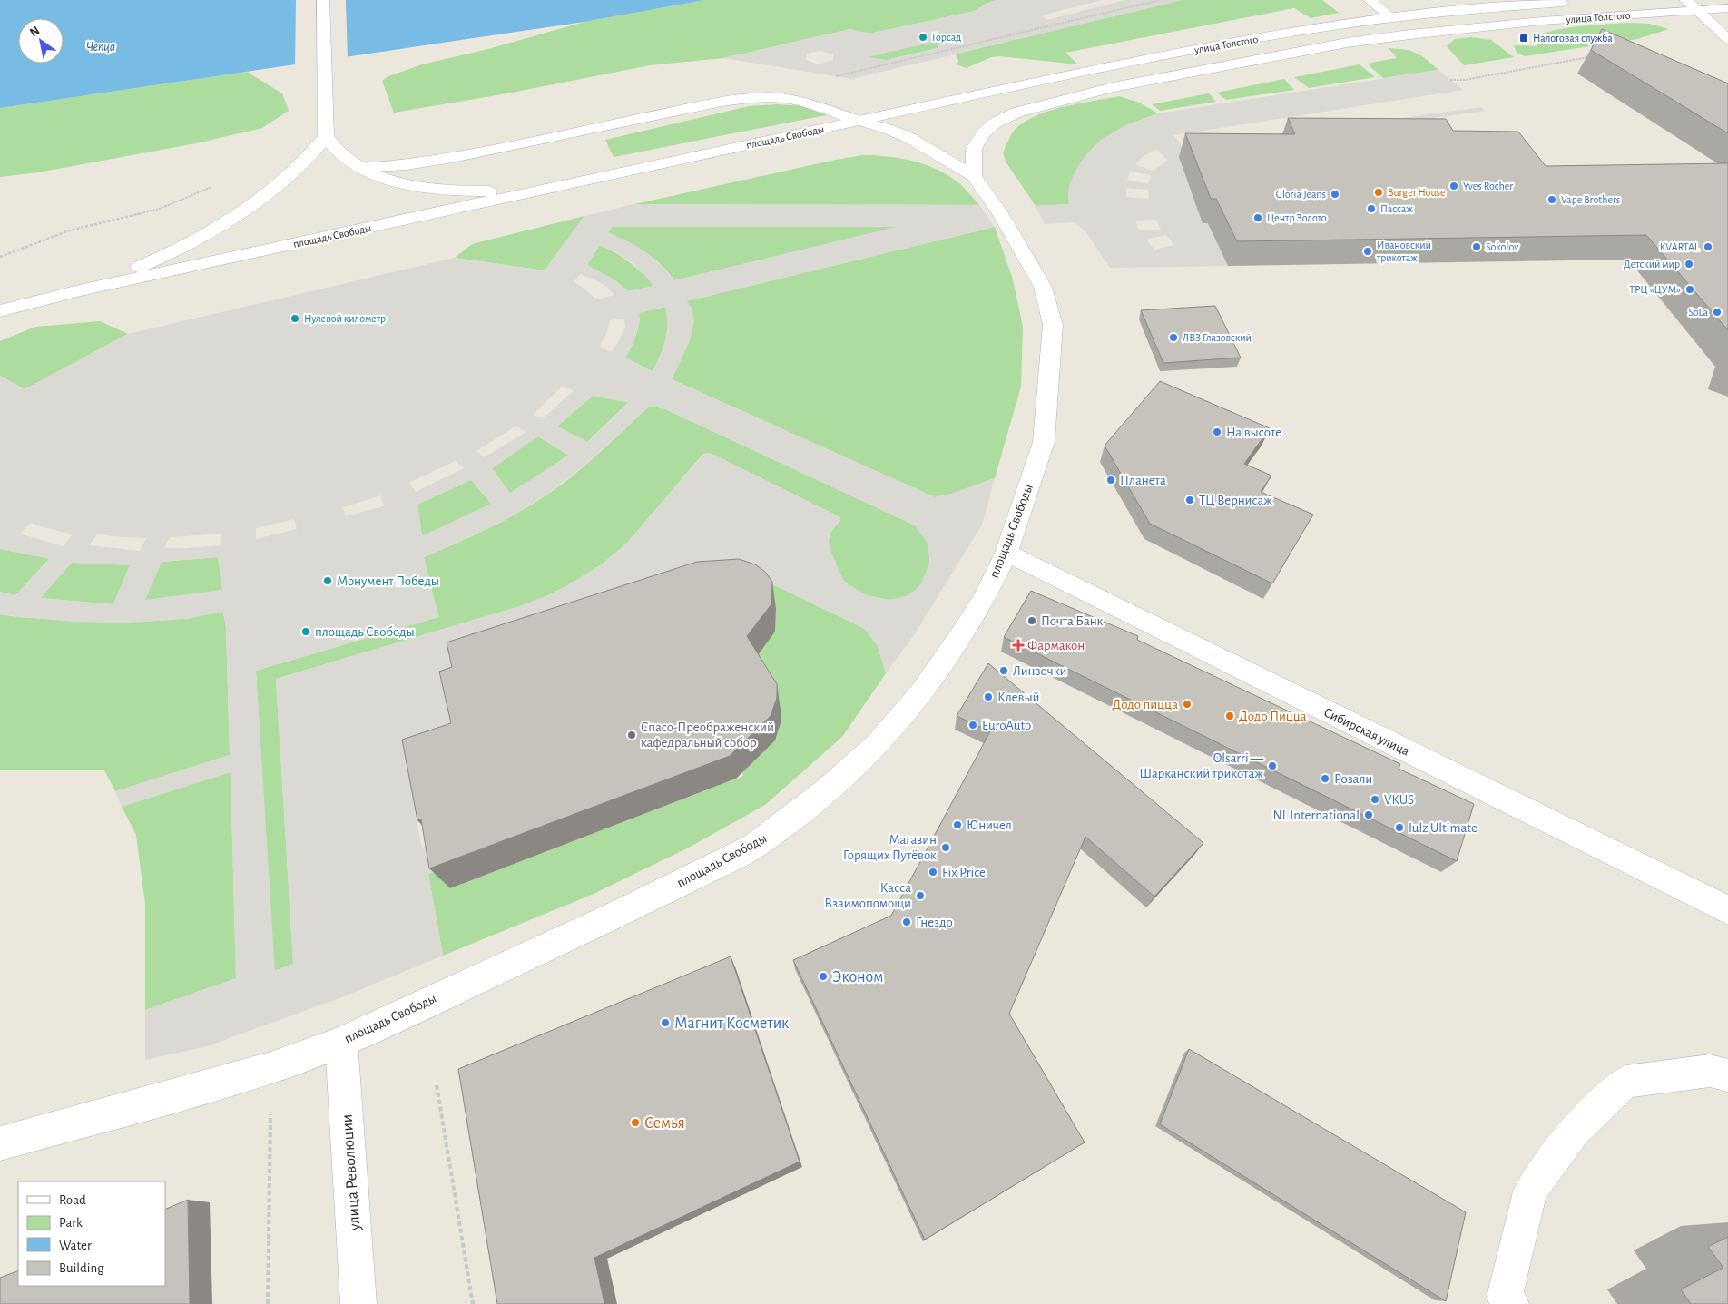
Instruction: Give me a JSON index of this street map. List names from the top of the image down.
{
  "streets": {
    "main road": [
      "улица Толстого",
      "площадь Свободы",
      "Сибирская улица",
      "улица Революции"
    ]
  },
  "crossings": [
    ["улица Толстого", "площадь Свободы"],
    ["площадь Свободы", "Сибирская улица"],
    ["площадь Свободы", "улица Революции"]
  ],
  "water": ["Чепца"],
  "places": {
    "other": [
      "Горсад",
      "Yves Rocher",
      "Burger House",
      "Gloria Jeans",
      "Vape Brothers",
      "Пассаж",
      "Центр Золото",
      "Sokolov",
      "KVARTAL",
      "Ивановский трикотаж",
      "Детский мир",
      "ТРЦ «ЦУМ»",
      "SoLa",
      "Нулевой километр",
      "ЛВЗ Глазовский",
      "На высоте",
      "Планета",
      "ТЦ Вернисаж",
      "Монумент Победы",
      "Почта Банк",
      "площадь Свободы",
      "Линзочки",
      "Клевый",
      "Додо пицца",
      "Додо Пицца",
      "EuroAuto",
      "Спасо-Преображенский кафедральный собор",
      "Olsarri — Шарканский трикотаж",
      "Розали",
      "VKUS",
      "NL International",
      "Юничел",
      "Iulz Ultimate",
      "Магазин Горящих Путёвок",
      "Fix Price",
      "Касса Взаимопомощи",
      "Гнездо",
      "Эконом",
      "Магнит Косметик",
      "Семья"
    ],
    "transit": ["Налоговая служба"],
    "health": ["Фармакон"]
  },
  "legend": [
    "Road",
    "Park",
    "Water",
    "Building"
  ],
  "north": "top left"
}
